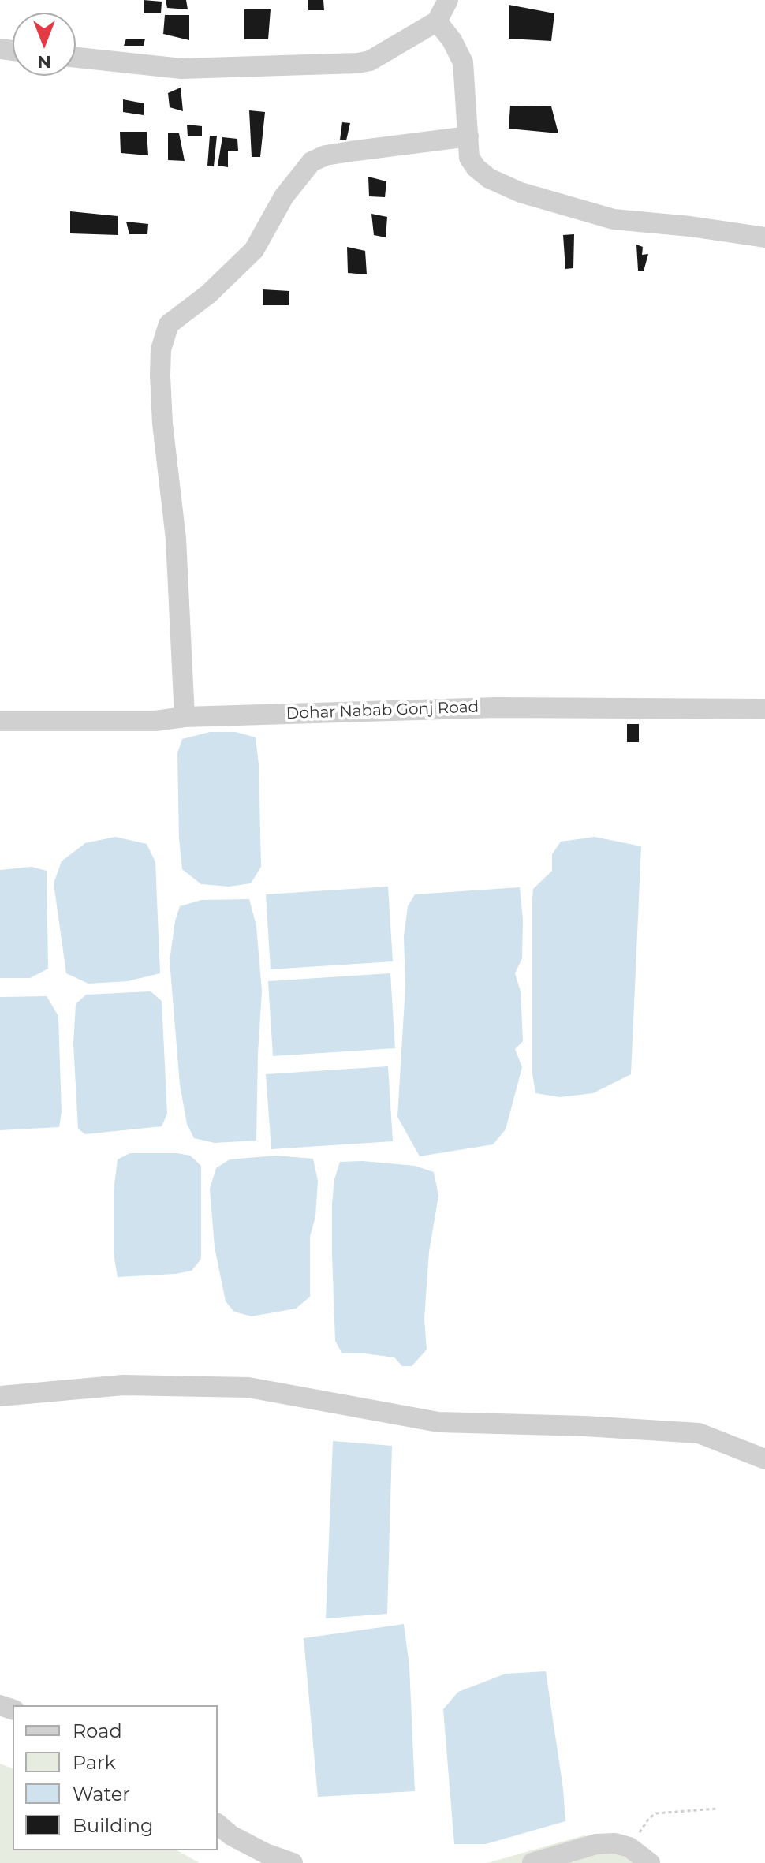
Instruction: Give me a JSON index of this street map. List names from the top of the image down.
{
  "streets": {
    "street": ["Dohar Nabab Gonj Road"]
  },
  "legend": [
    "Road",
    "Park",
    "Water",
    "Building"
  ],
  "north": "bottom"
}
